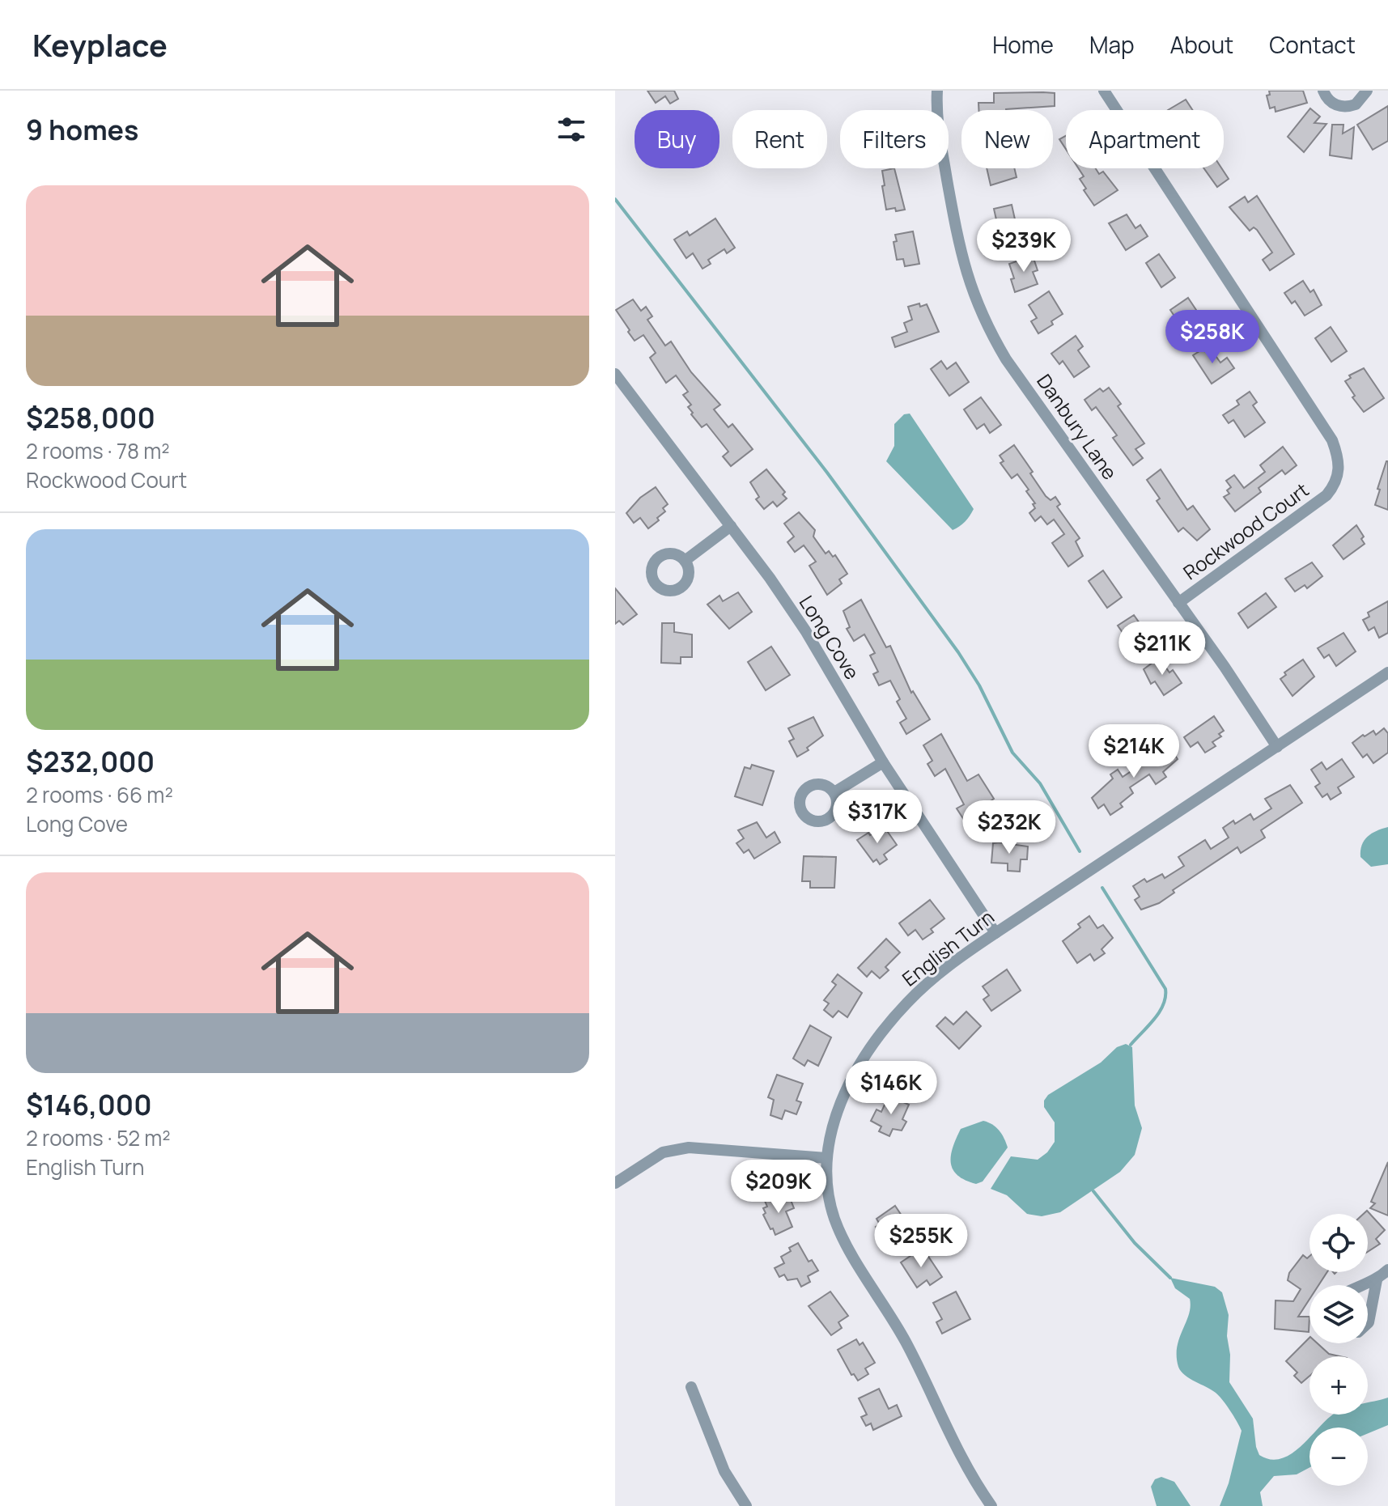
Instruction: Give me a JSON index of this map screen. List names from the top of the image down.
{
  "streets": {
    "street": [
      "Danbury Lane",
      "Rockwood Court",
      "Long Cove",
      "English Turn"
    ]
  },
  "crossings": [
    ["Danbury Lane", "Rockwood Court"],
    ["Danbury Lane", "English Turn"],
    ["Long Cove", "English Turn"]
  ],
  "page": {
    "header": "Keyplace",
    "nav": [
      "Home",
      "Map",
      "About",
      "Contact"
    ],
    "heading": "9 homes",
    "chip": [
      "Buy",
      "Rent",
      "Filters",
      "New",
      "Apartment"
    ],
    "list": [
      {
        "name": "$258,000",
        "note": "2 rooms · 78 m² · Rockwood Court"
      },
      {
        "name": "$232,000",
        "note": "2 rooms · 66 m² · Long Cove"
      },
      {
        "name": "$146,000",
        "note": "2 rooms · 52 m² · English Turn"
      }
    ],
    "price": [
      "$239K",
      "$258K",
      "$211K",
      "$214K",
      "$317K",
      "$232K",
      "$146K",
      "$209K",
      "$255K"
    ],
    "map_buttons": ["+", "−"]
  }
}
